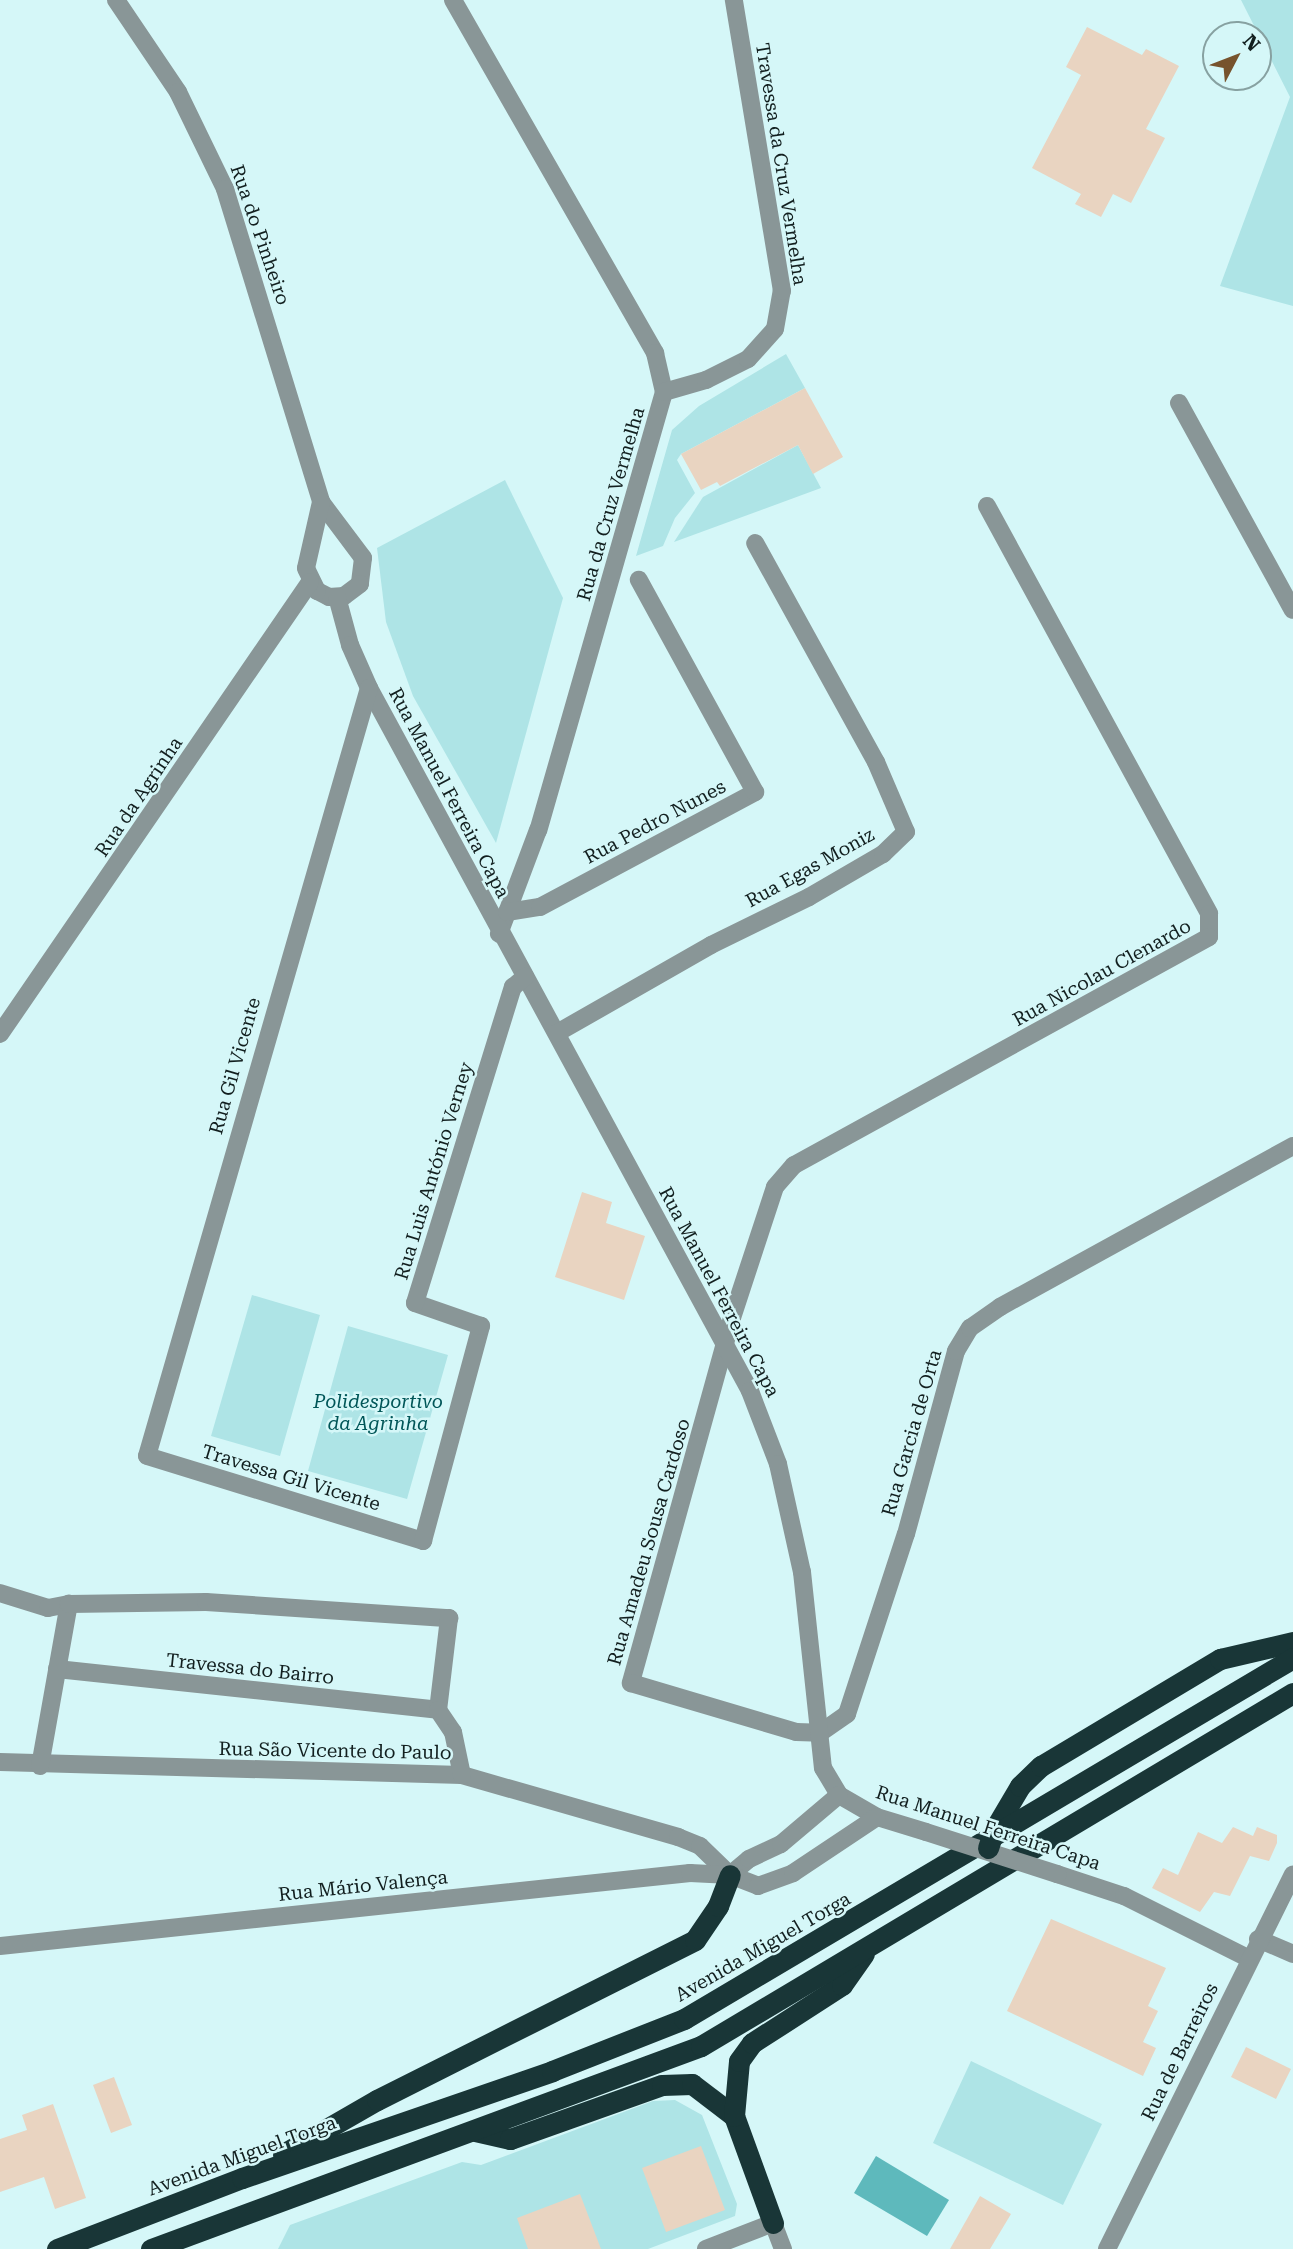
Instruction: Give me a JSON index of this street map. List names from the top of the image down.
{
  "streets": {
    "highway": ["Avenida Miguel Torga"],
    "street": [
      "Travessa da Cruz Vermelha",
      "Rua do Pinheiro",
      "Rua da Cruz Vermelha",
      "Rua Manuel Ferreira Capa",
      "Rua da Agrinha",
      "Rua Pedro Nunes",
      "Rua Egas Moniz",
      "Rua Nicolau Clenardo",
      "Rua Gil Vicente",
      "Rua Luis António Verney",
      "Rua Garcia de Orta",
      "Travessa Gil Vicente",
      "Rua Amadeu Sousa Cardoso",
      "Travessa do Bairro",
      "Rua São Vicente do Paulo",
      "Rua Mário Valença",
      "Rua de Barreiros"
    ]
  },
  "crossings": [
    ["Travessa da Cruz Vermelha", "Rua da Cruz Vermelha"],
    ["Rua do Pinheiro", "Rua Manuel Ferreira Capa"],
    ["Rua do Pinheiro", "Rua da Agrinha"],
    ["Rua da Cruz Vermelha", "Rua Manuel Ferreira Capa"],
    ["Rua da Cruz Vermelha", "Rua Pedro Nunes"],
    ["Rua Manuel Ferreira Capa", "Rua da Agrinha"],
    ["Rua Manuel Ferreira Capa", "Rua Egas Moniz"],
    ["Rua Manuel Ferreira Capa", "Rua Nicolau Clenardo"],
    ["Rua Manuel Ferreira Capa", "Rua Gil Vicente"],
    ["Rua Manuel Ferreira Capa", "Rua Luis António Verney"],
    ["Rua Manuel Ferreira Capa", "Rua Garcia de Orta"],
    ["Rua Manuel Ferreira Capa", "Rua Amadeu Sousa Cardoso"],
    ["Rua Manuel Ferreira Capa", "Rua de Barreiros"],
    ["Rua Nicolau Clenardo", "Rua Amadeu Sousa Cardoso"],
    ["Rua Gil Vicente", "Travessa Gil Vicente"],
    ["Rua Luis António Verney", "Travessa Gil Vicente"],
    ["Rua Garcia de Orta", "Rua Amadeu Sousa Cardoso"],
    ["Rua São Vicente do Paulo", "Rua Mário Valença"]
  ],
  "parks": ["Polidesportivo da Agrinha"],
  "north": "top right"
}
